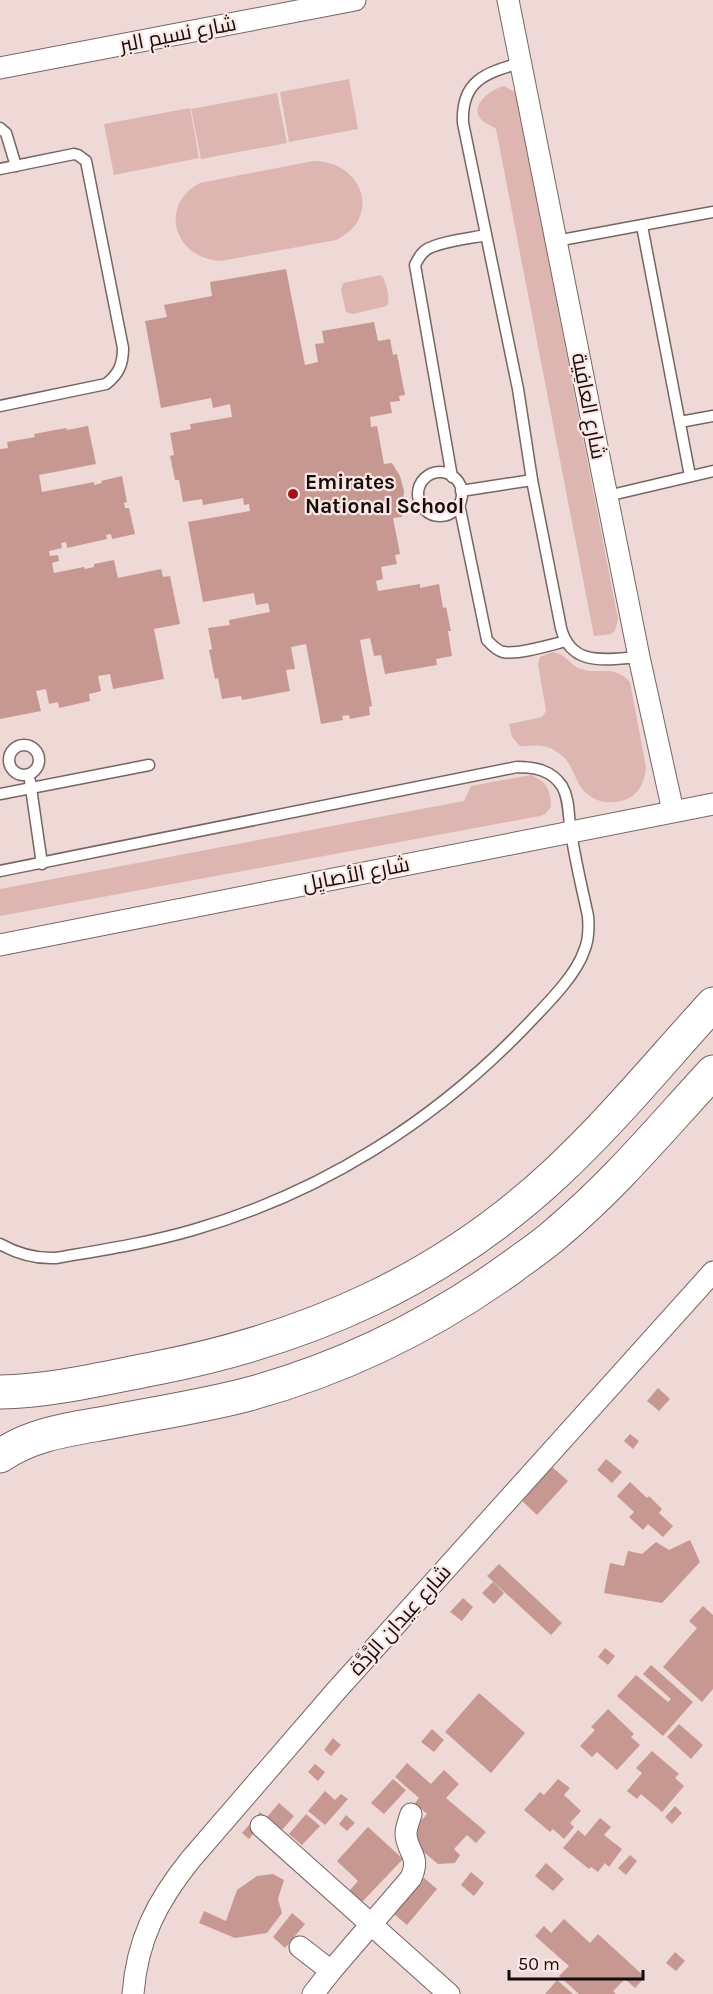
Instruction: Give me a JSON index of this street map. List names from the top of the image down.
{
  "streets": {
    "street": [
      "شارع نسيم البر",
      "شارع العافِية",
      "شارع الأصايِل",
      "شارع عِيدان الرَّدَّة"
    ]
  },
  "crossings": [
    ["شارع العافِية", "شارع الأصايِل"]
  ],
  "places": ["Emirates National School"],
  "scale_bar": "50 m"
}
